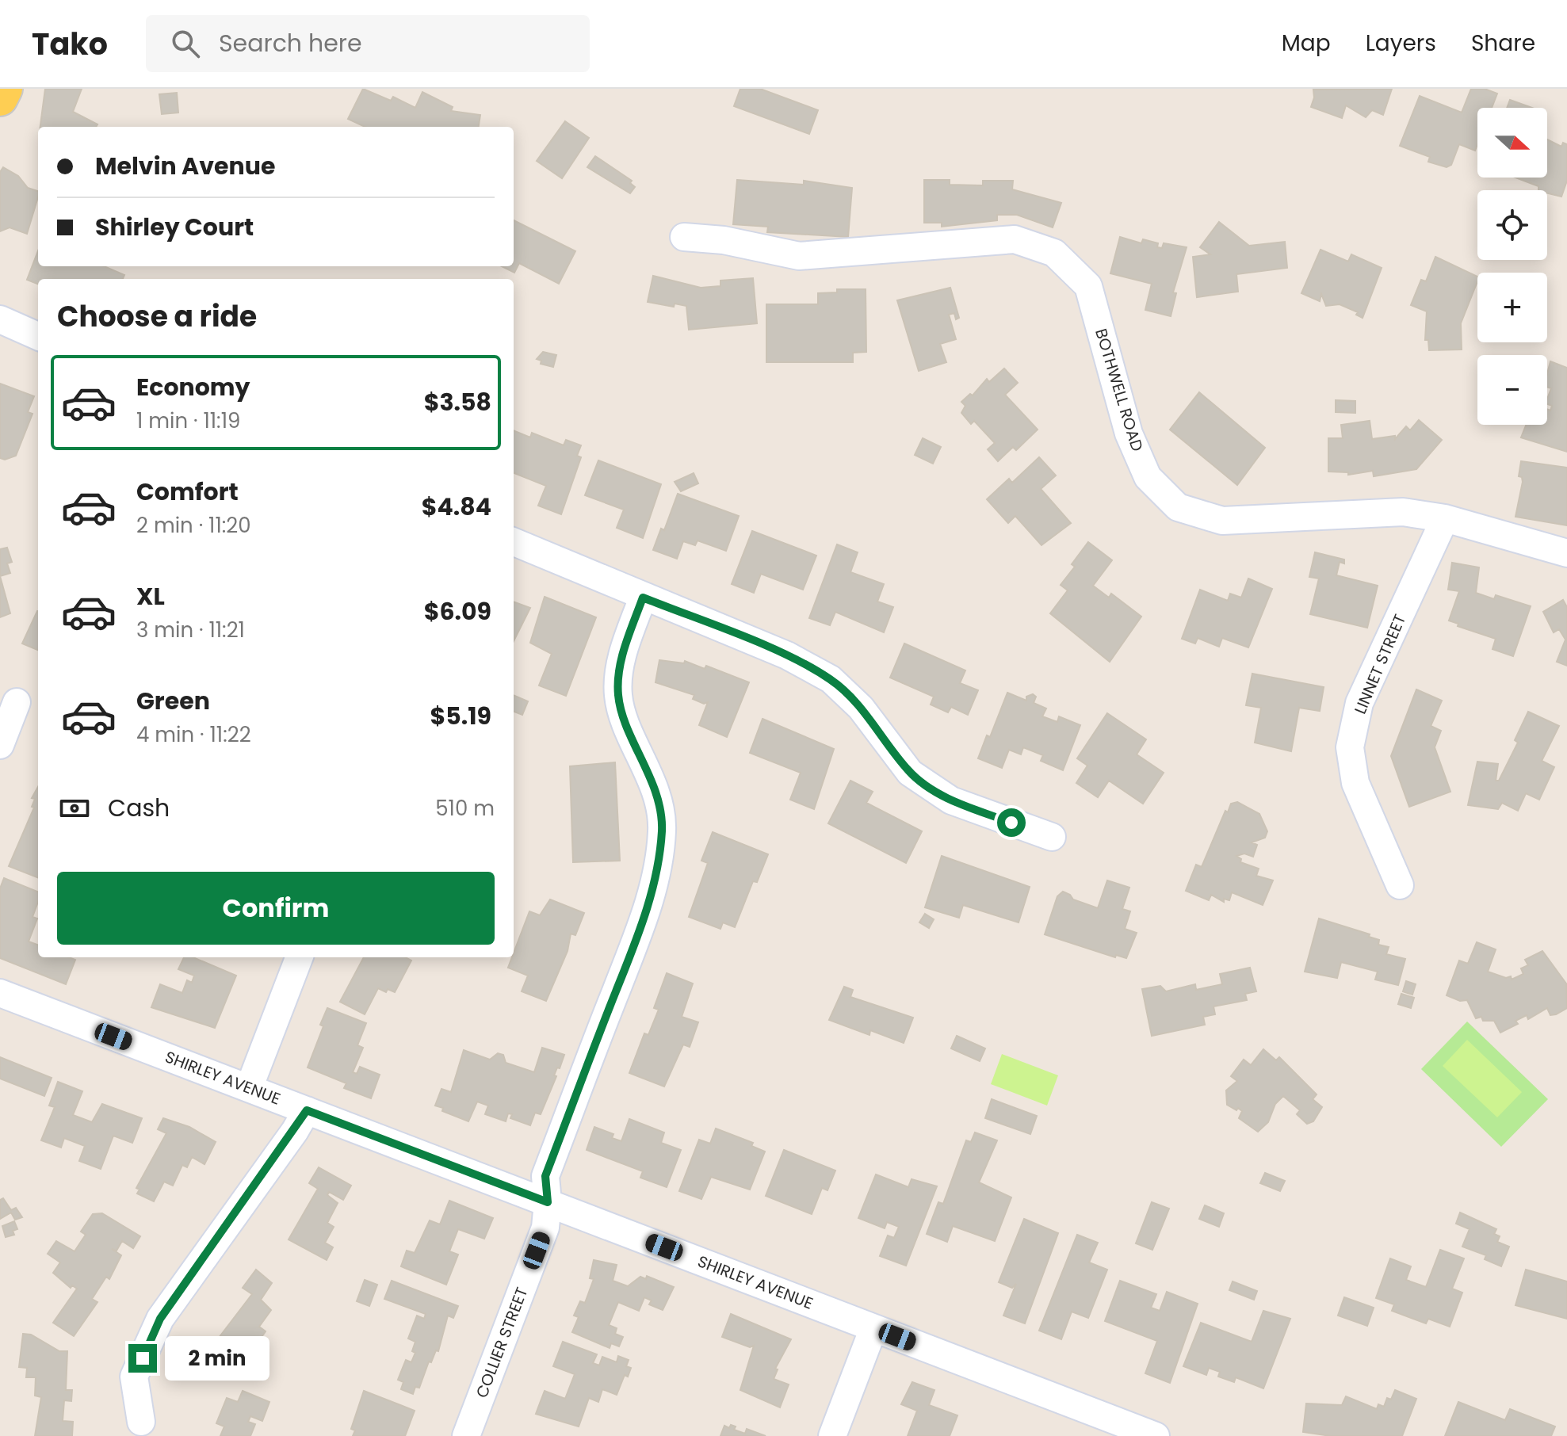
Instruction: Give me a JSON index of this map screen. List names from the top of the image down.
{
  "streets": {
    "street": [
      "BOTHWELL ROAD",
      "LINNET STREET",
      "SHIRLEY AVENUE",
      "COLLIER STREET"
    ]
  },
  "crossings": [
    ["BOTHWELL ROAD", "LINNET STREET"],
    ["SHIRLEY AVENUE", "COLLIER STREET"]
  ],
  "north": "right",
  "page": {
    "header": "Tako",
    "search": "Search here",
    "nav": ["Map", "Layers", "Share"],
    "map_buttons": ["+", "−"],
    "banner": ["Melvin Avenue", "Shirley Court"],
    "heading": "Choose a ride",
    "list": [
      {
        "name": "Economy",
        "note": "1 min · 11:19",
        "value": "$3.58"
      },
      {
        "name": "Comfort",
        "note": "2 min · 11:20",
        "value": "$4.84"
      },
      {
        "name": "XL",
        "note": "3 min · 11:21",
        "value": "$6.09"
      },
      {
        "name": "Green",
        "note": "4 min · 11:22",
        "value": "$5.19"
      }
    ],
    "pay": ["Cash", "510 m"],
    "buttons": "Confirm",
    "bubble": "2 min"
  }
}
